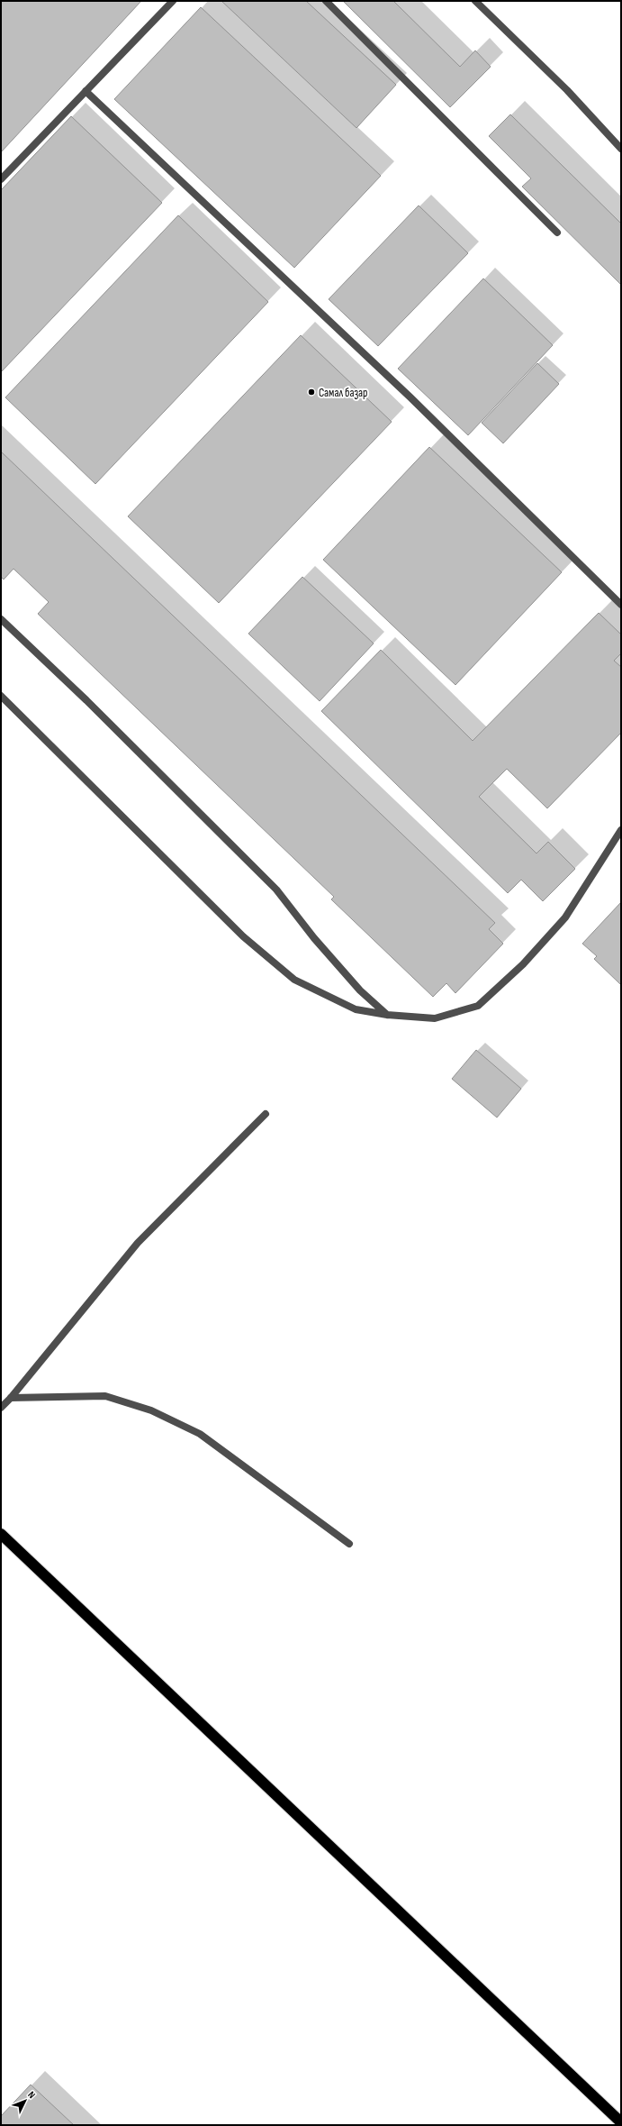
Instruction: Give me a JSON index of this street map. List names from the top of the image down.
{
  "places": ["Самал базар"],
  "north": "top right"
}
